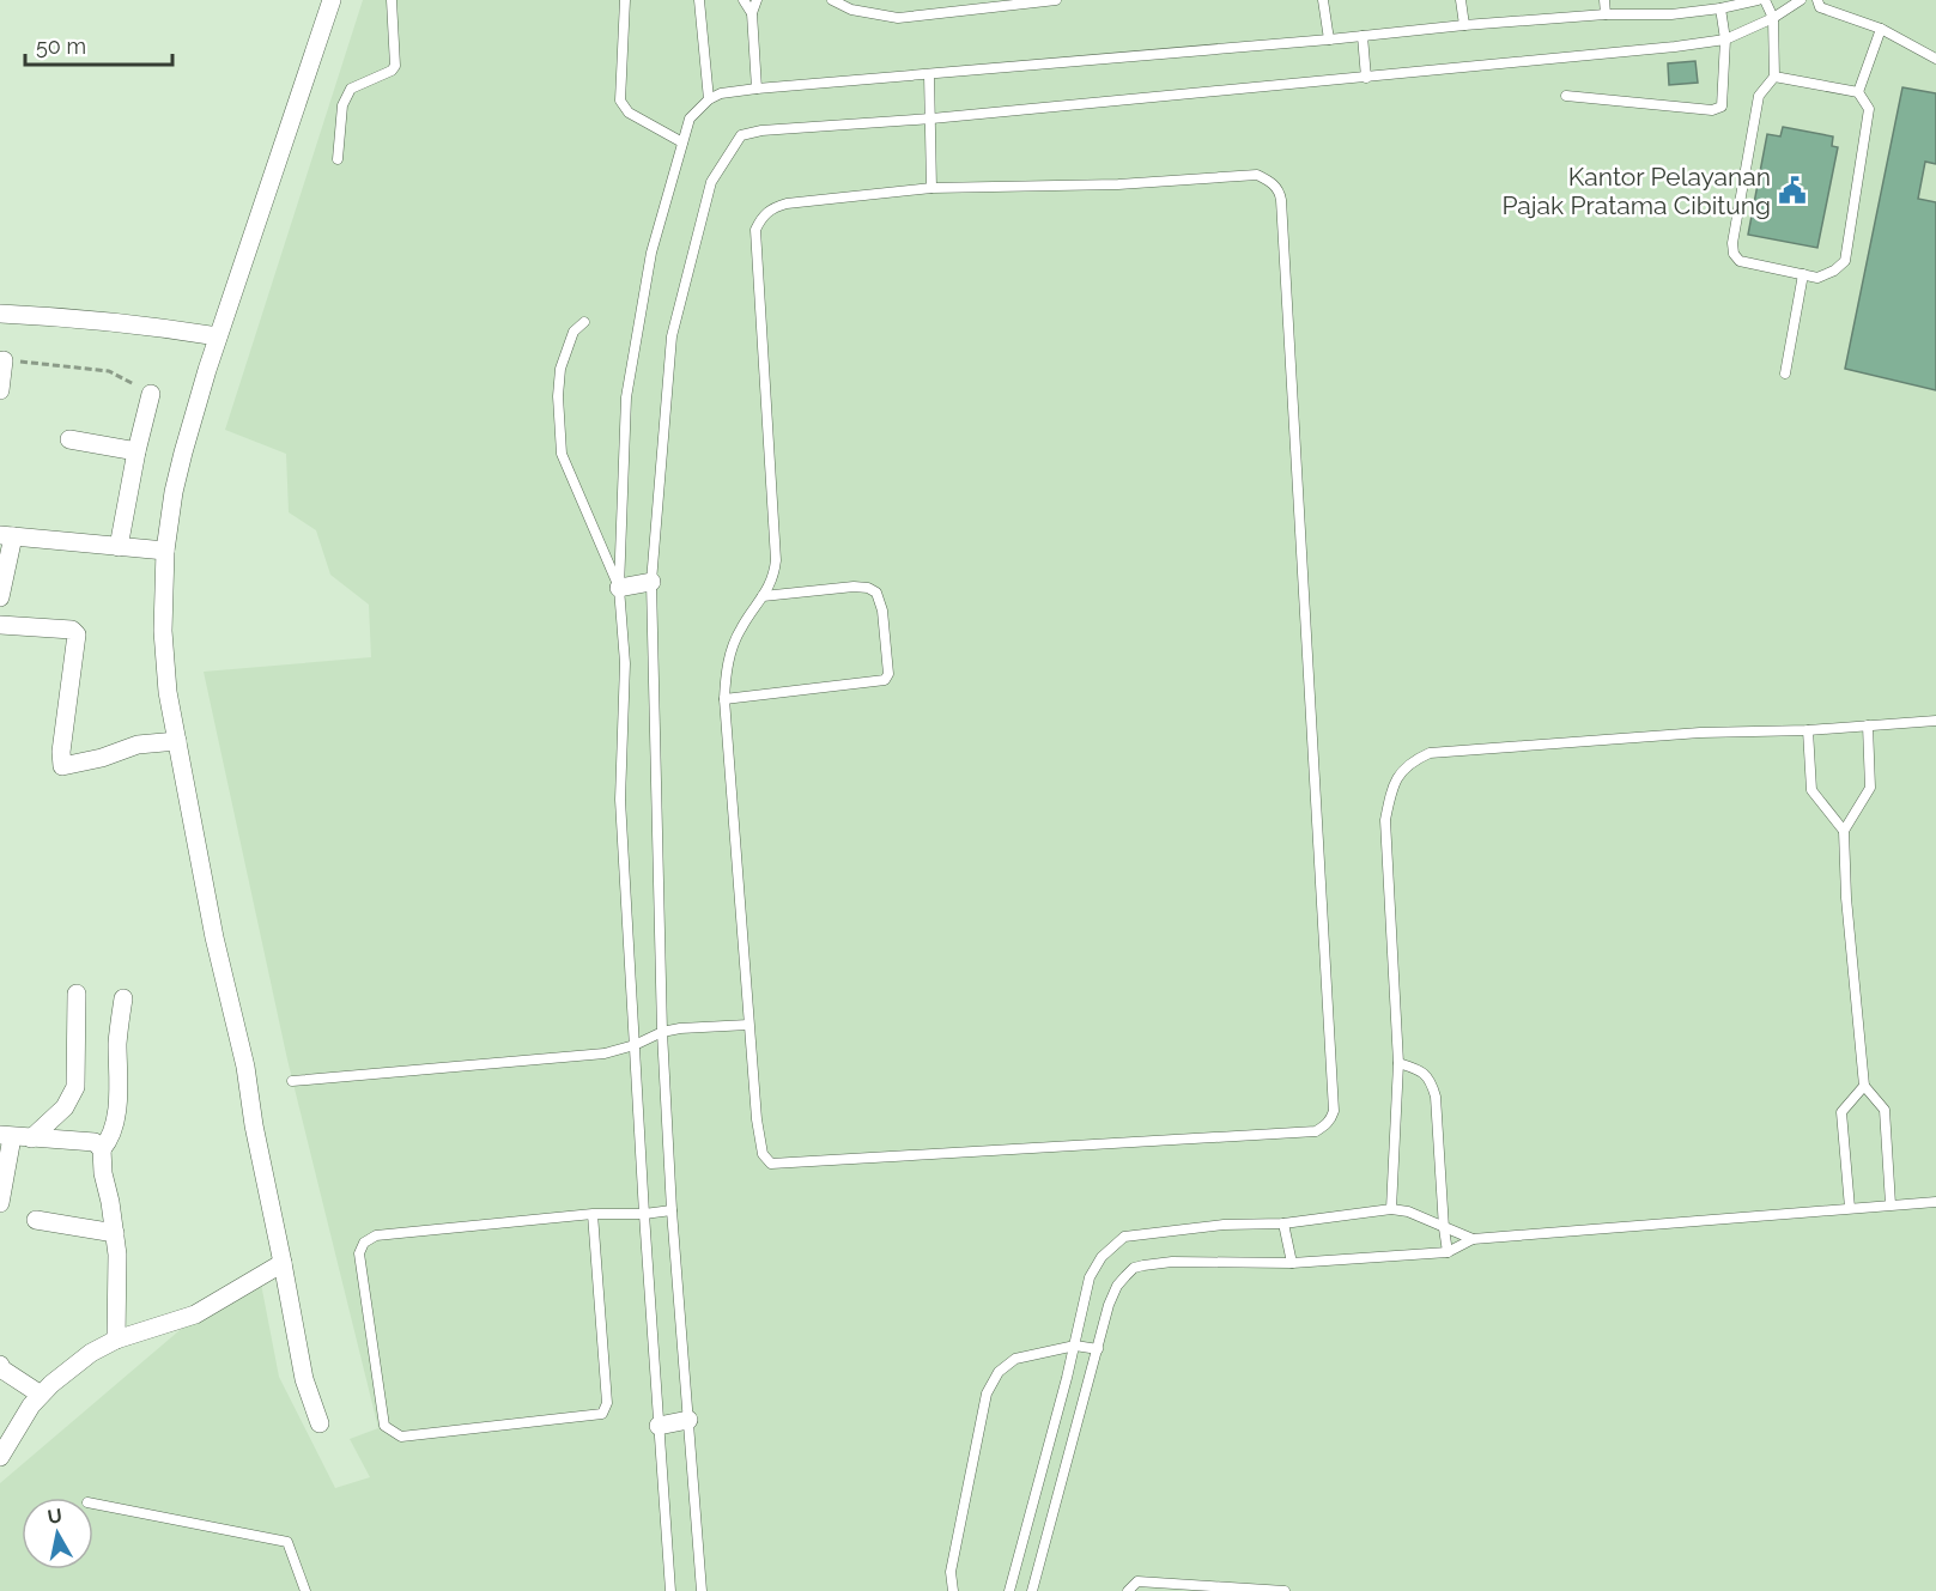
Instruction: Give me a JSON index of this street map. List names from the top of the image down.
{
  "places": {
    "public building": ["Kantor Pelayanan Pajak Pratama Cibitung"]
  },
  "scale_bar": "50 m",
  "north": "top"
}
